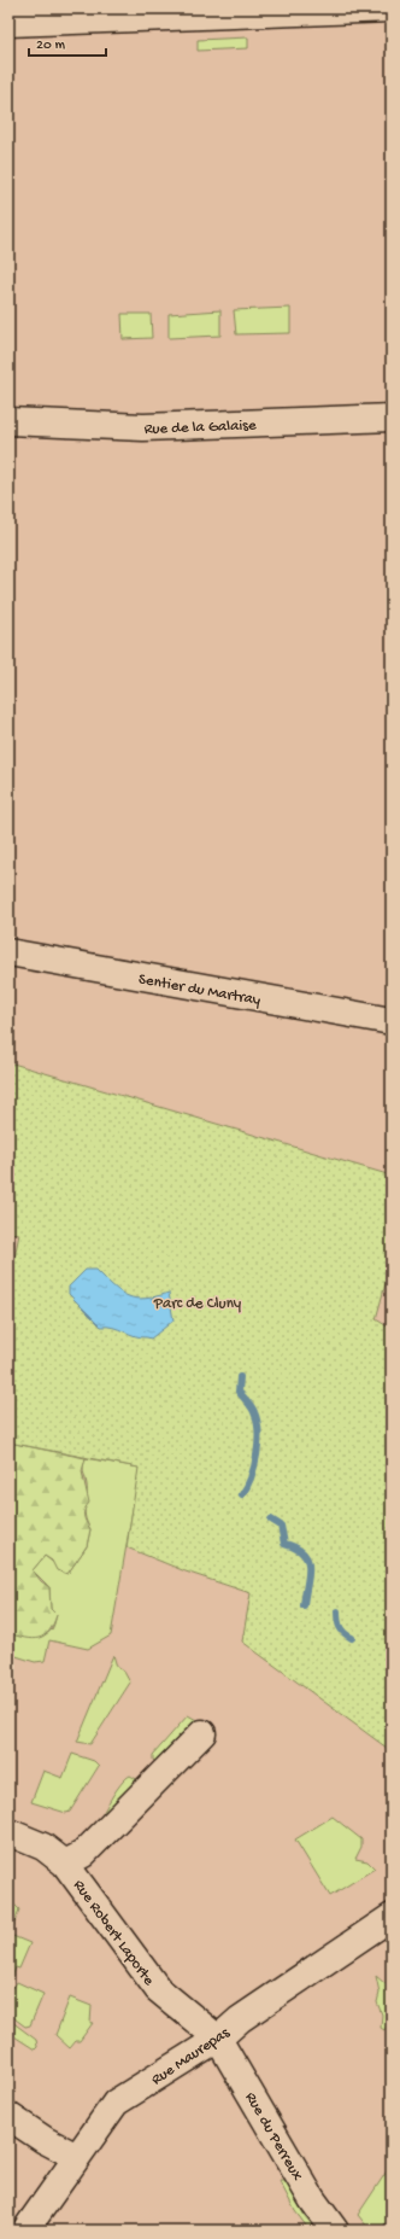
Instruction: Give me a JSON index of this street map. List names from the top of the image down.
{
  "streets": {
    "street": [
      "Rue de la Galaise",
      "Sentier du Martray",
      "Rue Robert Laporte",
      "Rue Maurepas",
      "Rue du Perreux"
    ]
  },
  "crossings": [
    ["Rue Robert Laporte", "Rue Maurepas"],
    ["Rue Robert Laporte", "Rue du Perreux"],
    ["Rue Maurepas", "Rue du Perreux"]
  ],
  "parks": ["Parc de Cluny"],
  "scale_bar": "20 m"
}
